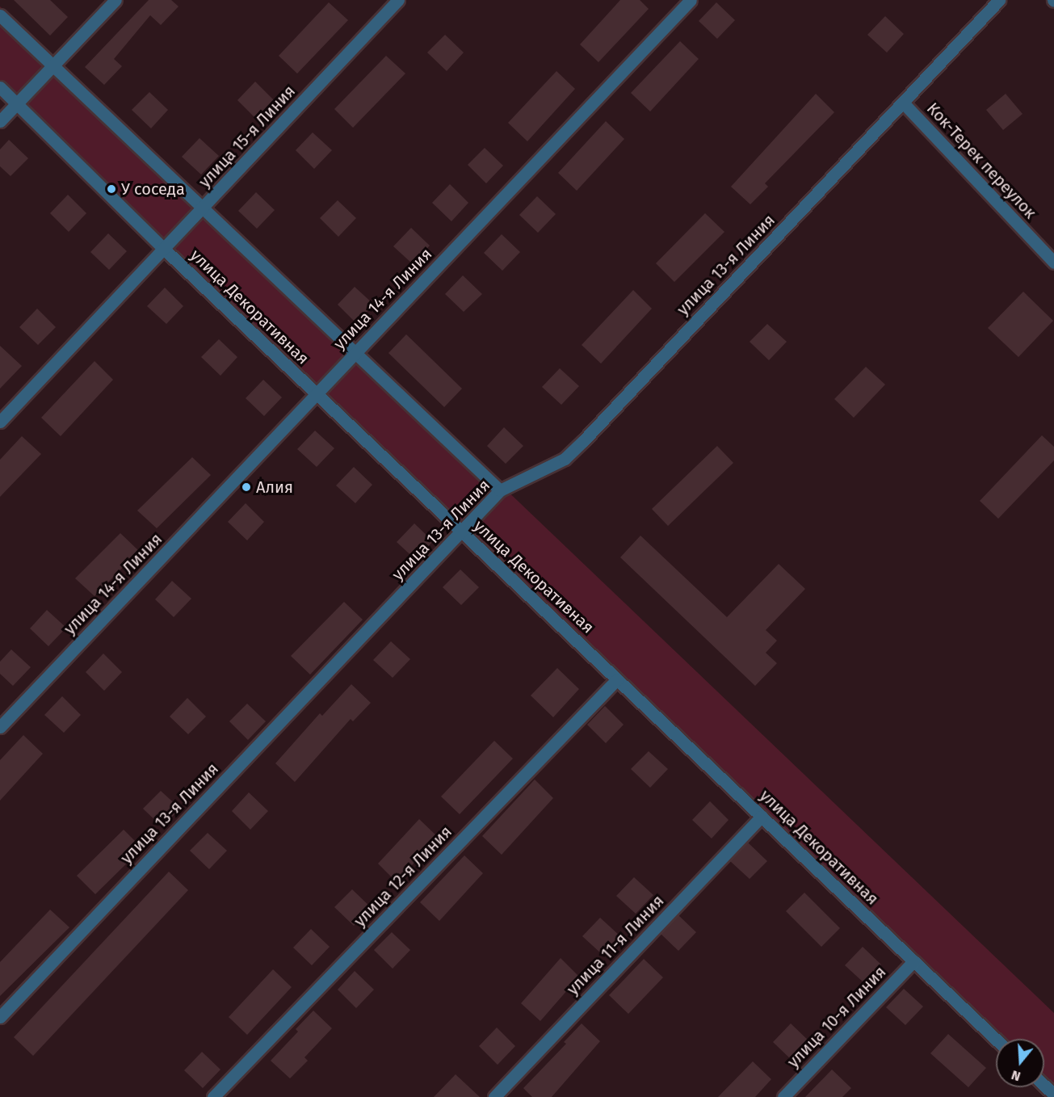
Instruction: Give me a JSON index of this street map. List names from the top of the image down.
{
  "streets": {
    "street": [
      "улица 15-я Линия",
      "Кок-Терек переулок",
      "улица 13-я Линия",
      "улица 14-я Линия",
      "улица Декоративная",
      "улица 12-я Линия",
      "улица 11-я Линия",
      "улица 10-я Линия"
    ]
  },
  "crossings": [
    ["улица 15-я Линия", "улица Декоративная"],
    ["Кок-Терек переулок", "улица 13-я Линия"],
    ["улица 13-я Линия", "улица Декоративная"],
    ["улица 14-я Линия", "улица Декоративная"],
    ["улица Декоративная", "улица 12-я Линия"],
    ["улица Декоративная", "улица 11-я Линия"],
    ["улица Декоративная", "улица 10-я Линия"]
  ],
  "places": ["У соседа", "Алия"],
  "north": "bottom"
}
